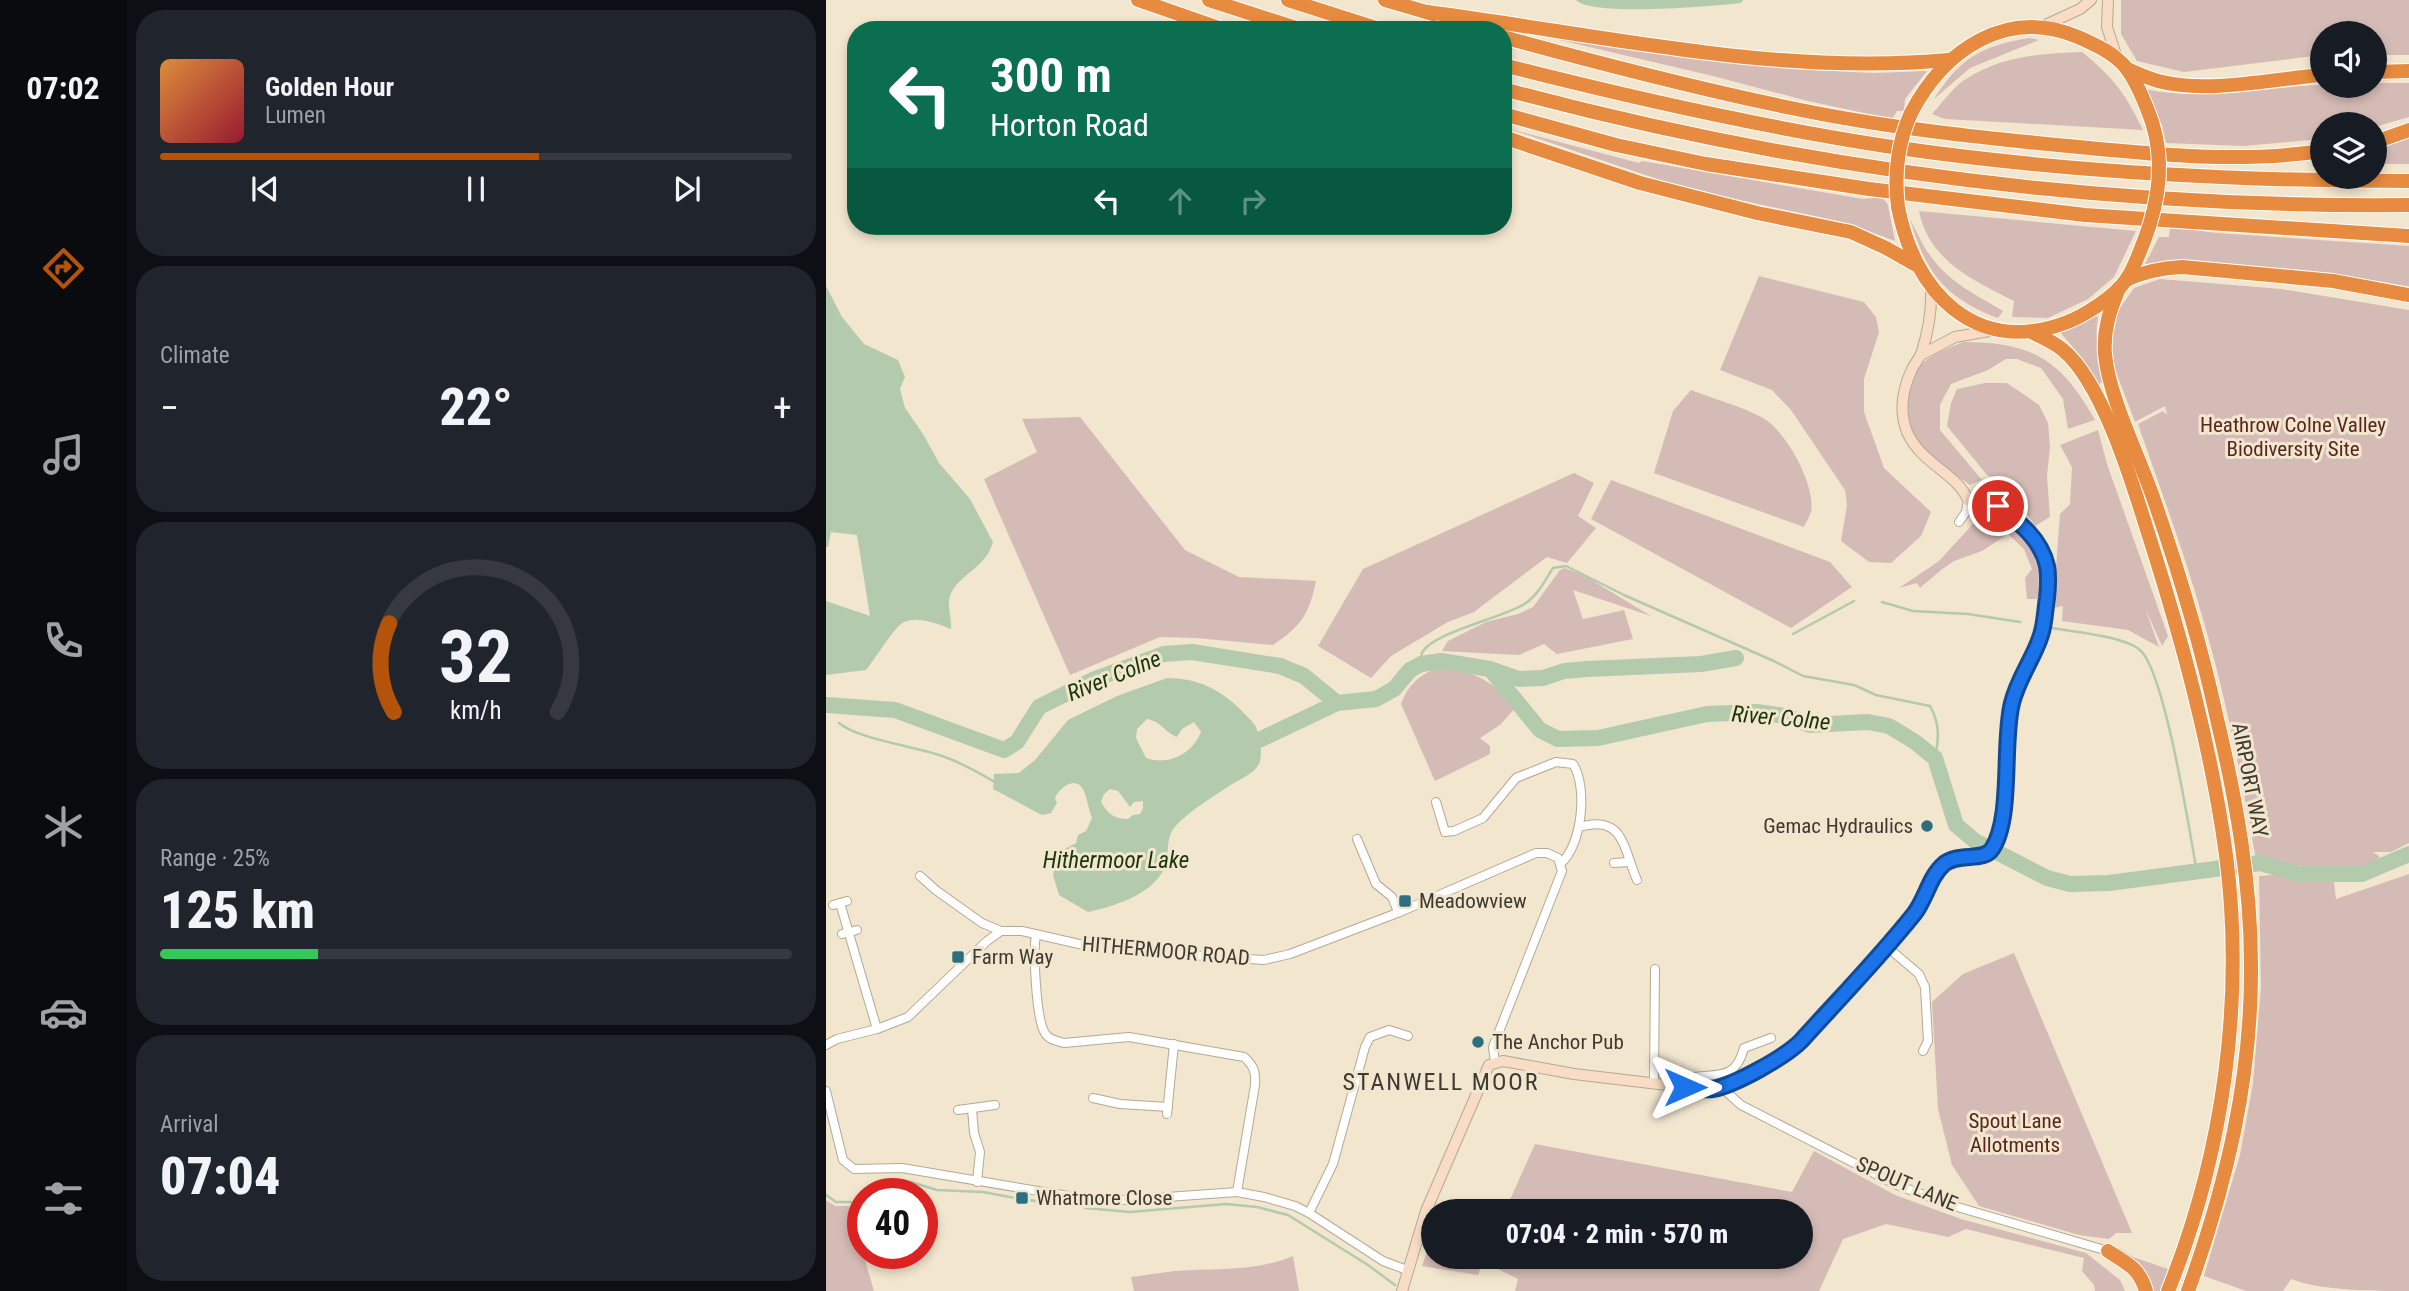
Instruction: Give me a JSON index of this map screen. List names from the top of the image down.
{
  "streets": {
    "highway": ["AIRPORT WAY"],
    "street": ["HITHERMOOR ROAD", "SPOUT LANE"]
  },
  "districts": ["STANWELL MOOR"],
  "water": ["River Colne", "Hithermoor Lake"],
  "parks": ["Heathrow Colne Valley Biodiversity Site", "Spout Lane Allotments"],
  "places": {
    "other": ["Gemac Hydraulics", "The Anchor Pub"],
    "transit": ["Meadowview", "Farm Way", "Whatmore Close"]
  },
  "page": {
    "tabs": "07:02",
    "turn": ["300 m", "Horton Road"],
    "song": ["Golden Hour", "Lumen"],
    "tile": [
      "Climate",
      ["Range · 25%", "125 km"],
      ["Arrival", "07:04"]
    ],
    "heat": ["−", "22°", "+"],
    "limit": "40",
    "trip": "07:04 · 2 min · 570 m",
    "gauge": ["32", "km/h"]
  }
}
